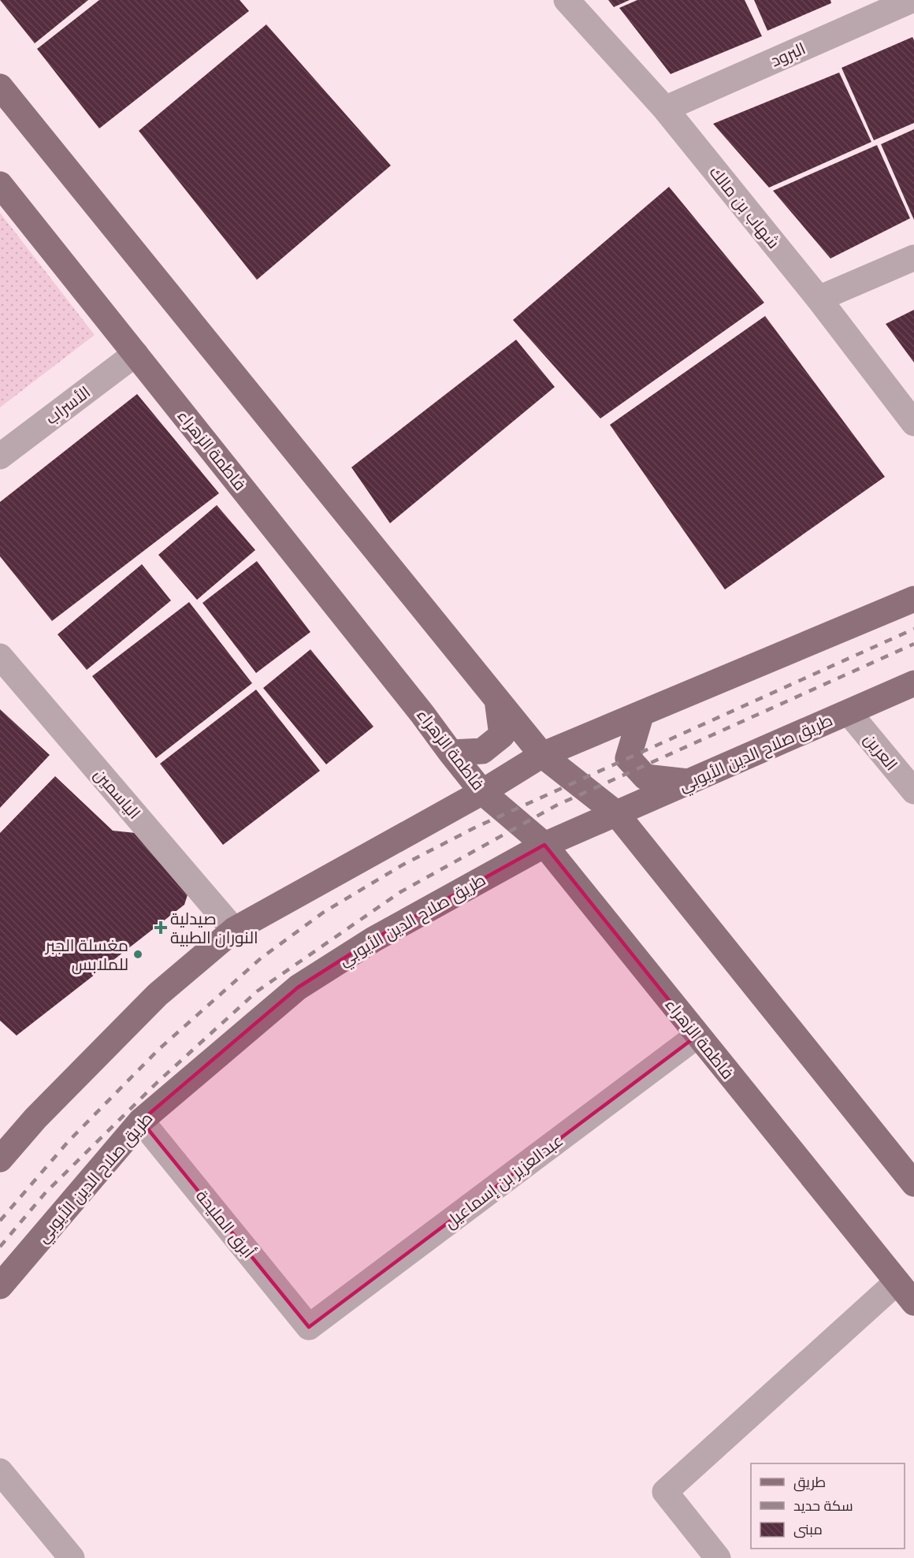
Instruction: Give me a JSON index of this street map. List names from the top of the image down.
{
  "streets": {
    "main road": ["فاطمة الزهراء", "طريق صلاح الدين الأيوبي"],
    "street": [
      "البرود",
      "شهاب بن مالك",
      "الأسراب",
      "العرين",
      "الياسمين",
      "عبدالعزيز بن إسماعيل",
      "أبرق المليحة"
    ]
  },
  "crossings": [
    ["البرود", "شهاب بن مالك"],
    ["الأسراب", "فاطمة الزهراء"],
    ["فاطمة الزهراء", "طريق صلاح الدين الأيوبي"],
    ["فاطمة الزهراء", "عبدالعزيز بن إسماعيل"],
    ["العرين", "طريق صلاح الدين الأيوبي"],
    ["طريق صلاح الدين الأيوبي", "أبرق المليحة"],
    ["عبدالعزيز بن إسماعيل", "أبرق المليحة"]
  ],
  "places": {
    "health": ["صيدلية النوران الطبية"],
    "other": ["مغسلة الجبر للملابس"]
  },
  "legend": ["طريق", "سكة حديد", "مبنى"]
}
